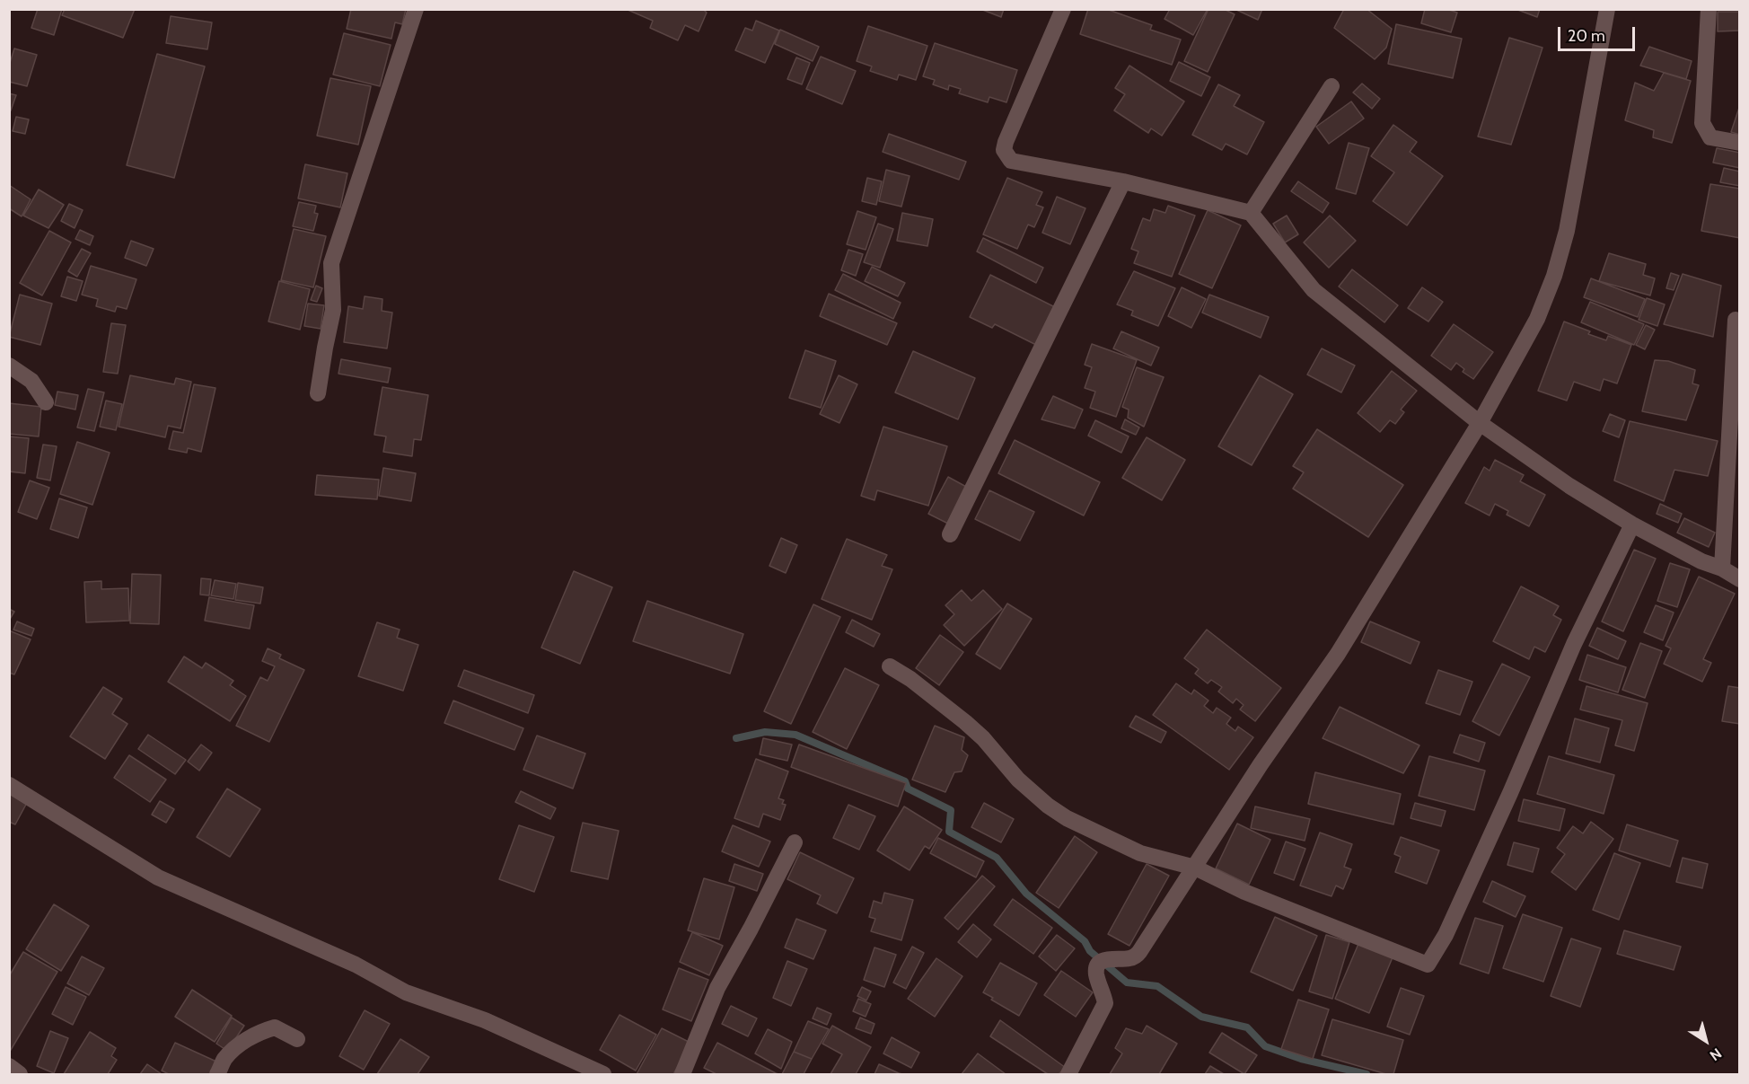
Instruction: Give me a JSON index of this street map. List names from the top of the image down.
{
  "scale_bar": "20 m",
  "north": "bottom right"
}
